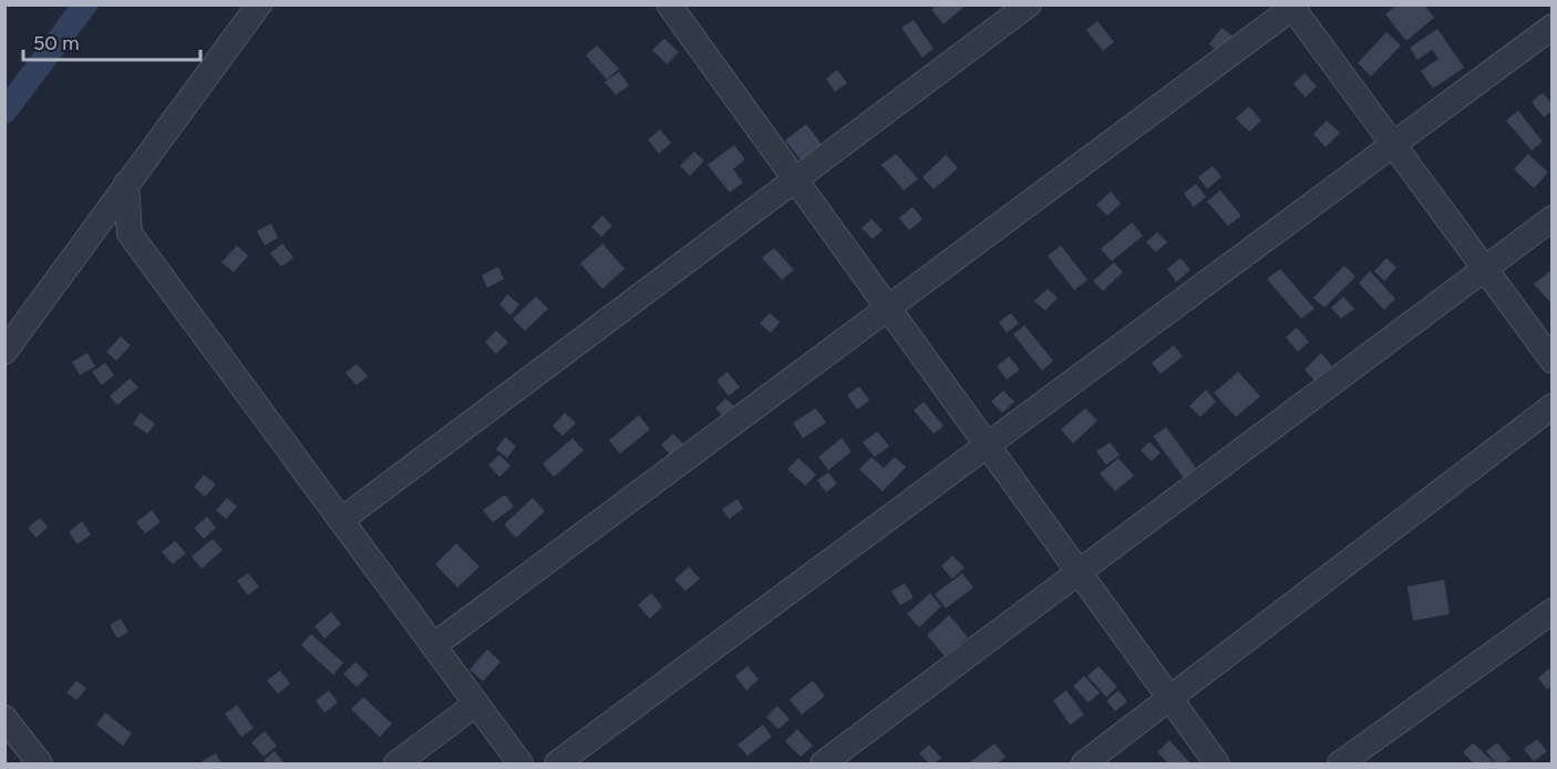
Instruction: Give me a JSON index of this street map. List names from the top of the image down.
{
  "scale_bar": "50 m"
}
